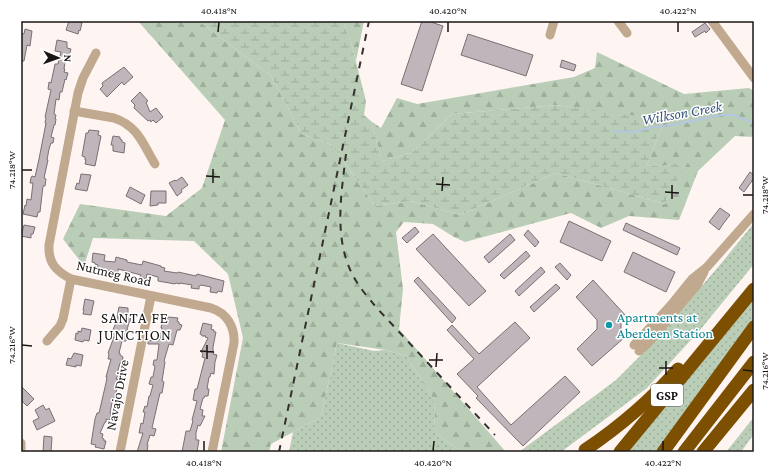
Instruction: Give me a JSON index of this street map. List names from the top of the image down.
{
  "streets": {
    "highway": ["GSP"],
    "street": ["Nutmeg Road", "Navajo Drive"]
  },
  "crossings": [
    ["Nutmeg Road", "Navajo Drive"]
  ],
  "districts": ["SANTA FE JUNCTION"],
  "water": ["Wilkson Creek"],
  "places": ["Apartments at Aberdeen Station"],
  "north": "right",
  "coordinates": [
    "40.418°N",
    "40.420°N",
    "40.422°N",
    "74.218°W",
    "74.216°W"
  ]
}
